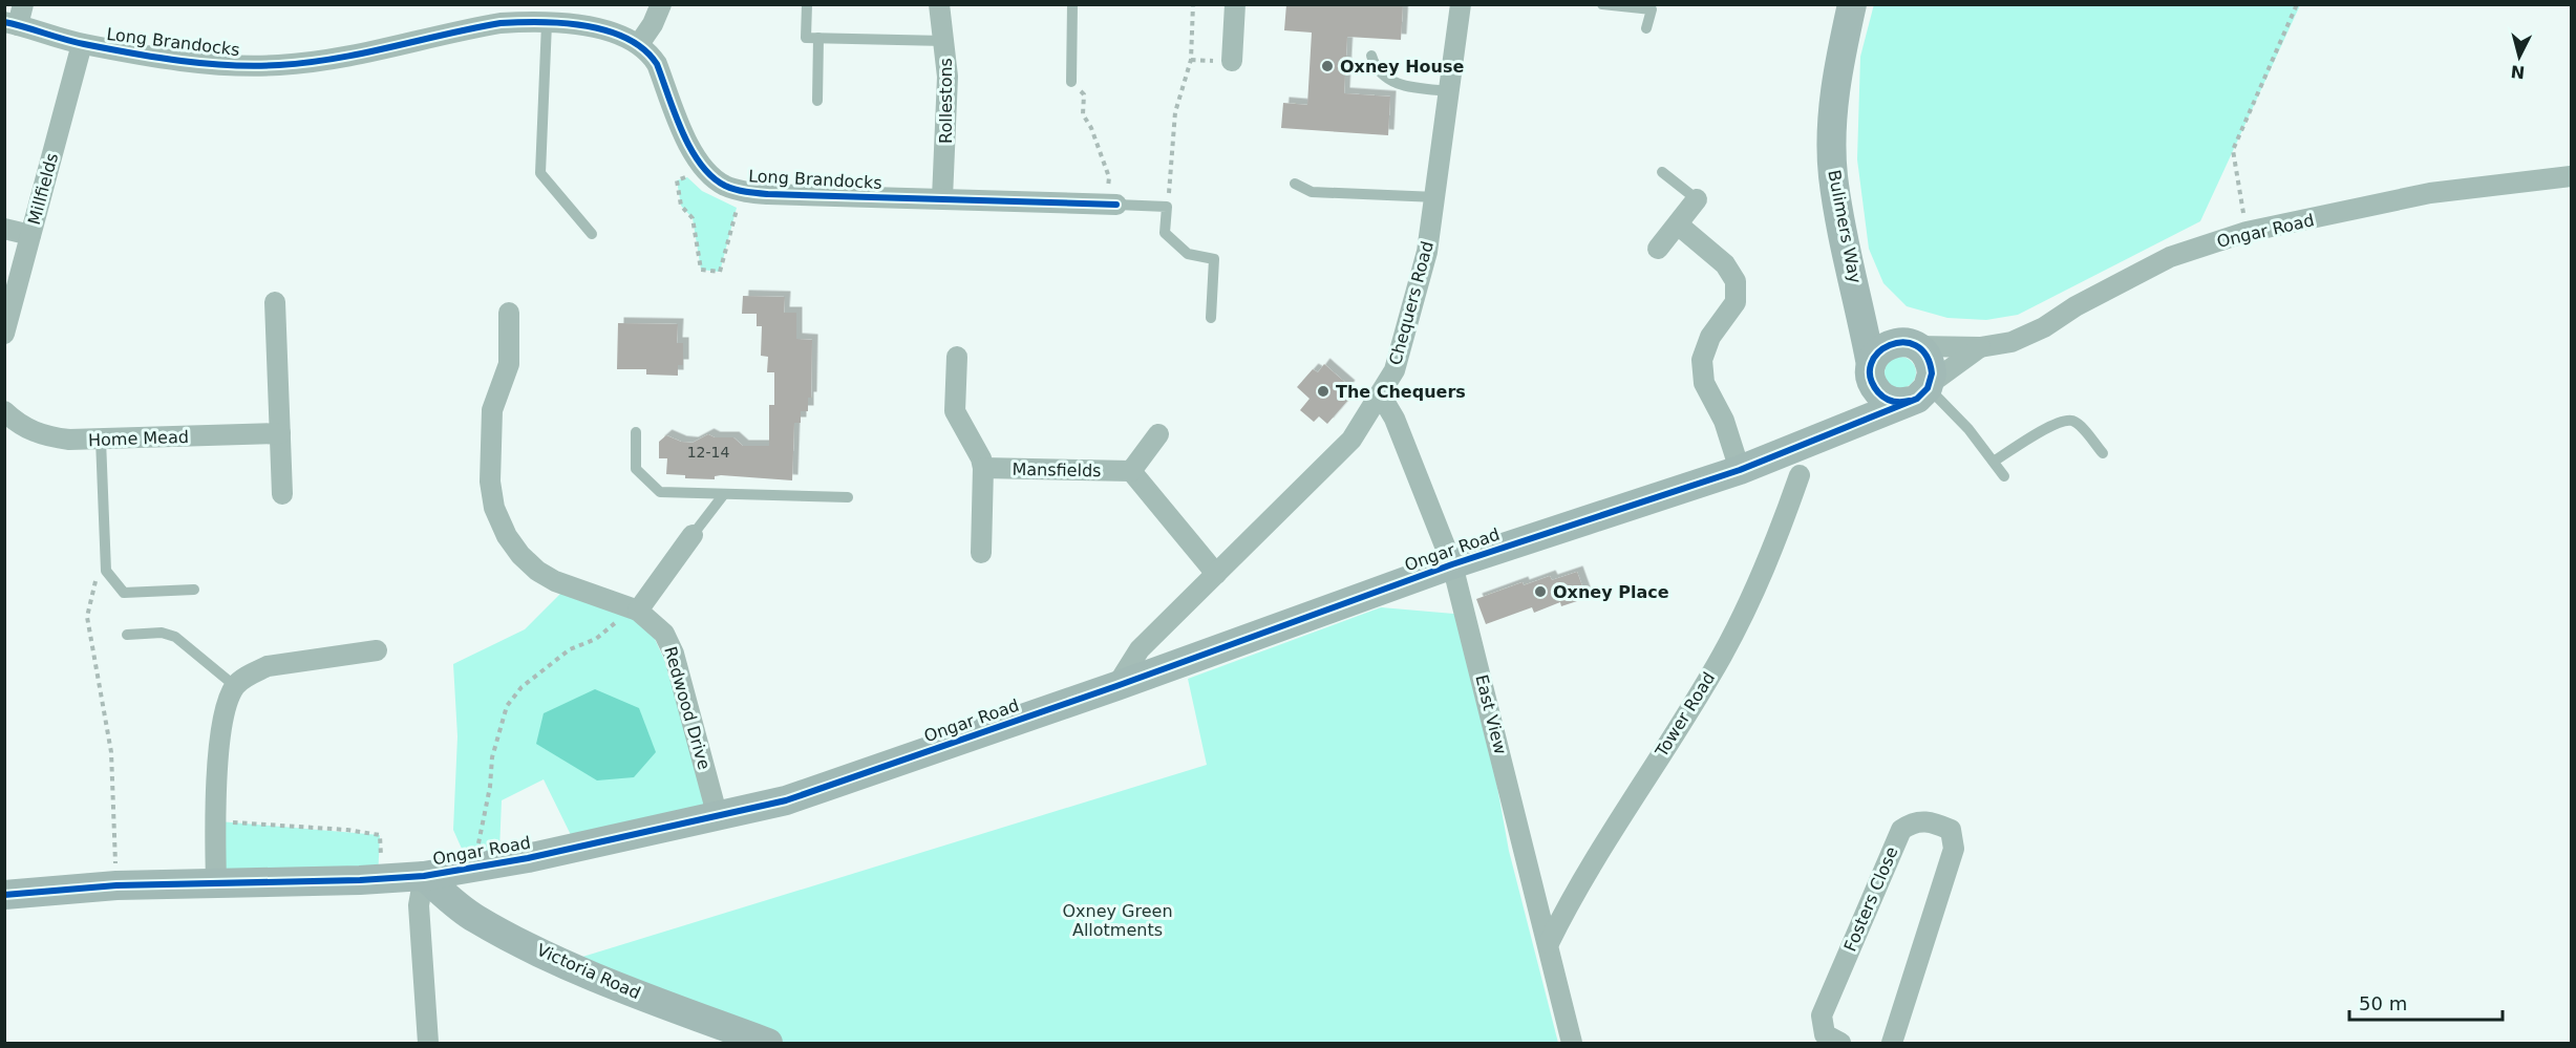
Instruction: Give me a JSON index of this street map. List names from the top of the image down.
{
  "streets": {
    "street": [
      "Long Brandocks",
      "Rollestons",
      "Millfields",
      "Bulimers Way",
      "Ongar Road",
      "Chequers Road",
      "Home Mead",
      "Mansfields",
      "Redwood Drive",
      "East View",
      "Tower Road",
      "Fosters Close",
      "Victoria Road"
    ]
  },
  "crossings": [
    ["Long Brandocks", "Rollestons"],
    ["Long Brandocks", "Millfields"],
    ["Bulimers Way", "Ongar Road"],
    ["Ongar Road", "Chequers Road"],
    ["Ongar Road", "Redwood Drive"],
    ["Ongar Road", "East View"],
    ["Ongar Road", "Victoria Road"],
    ["Chequers Road", "East View"],
    ["East View", "Tower Road"]
  ],
  "parks": ["Oxney Green Allotments"],
  "places": ["Oxney House", "The Chequers", "Oxney Place"],
  "house_numbers": ["12-14"],
  "scale_bar": "50 m",
  "north": "bottom"
}
